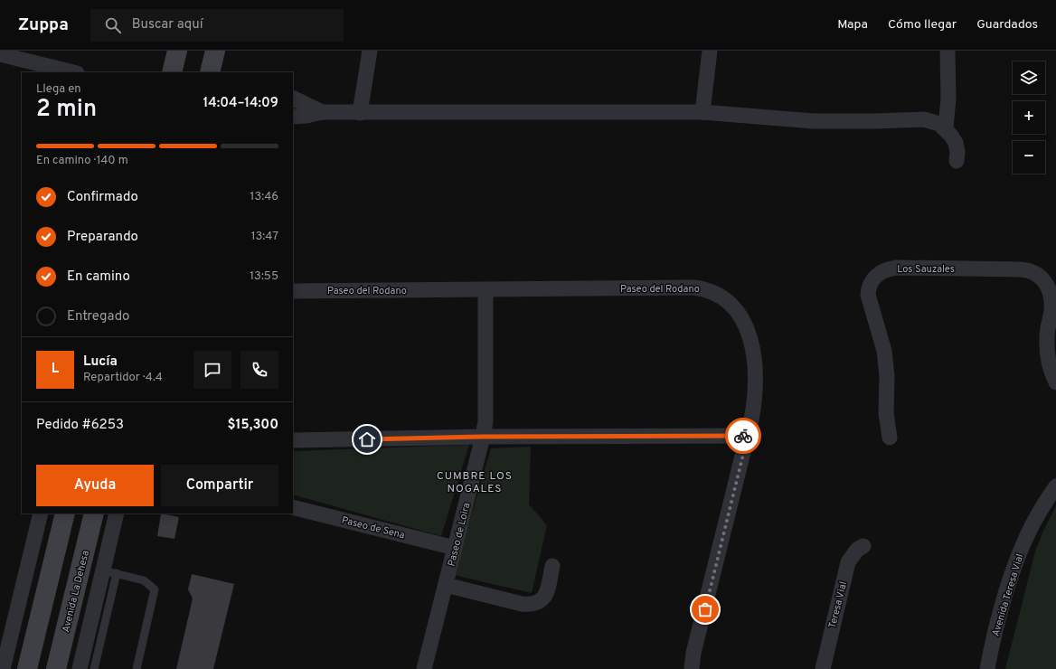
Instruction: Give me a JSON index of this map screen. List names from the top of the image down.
{
  "streets": {
    "street": [
      "Los Sauzales",
      "Paseo del Rodano",
      "Paseo de Sena",
      "Paseo de Loira",
      "Avenida La Dehesa",
      "Avenida Teresa Vial",
      "Teresa Vial"
    ]
  },
  "crossings": [
    ["Paseo del Rodano", "Paseo de Loira"],
    ["Paseo de Sena", "Paseo de Loira"]
  ],
  "districts": ["CUMBRE LOS NOGALES"],
  "page": {
    "header": "Zuppa",
    "search": "Buscar aquí",
    "nav": ["Mapa", "Cómo llegar", "Guardados"],
    "map_buttons": ["+", "−"],
    "heading": ["2 min", "Llega en", "14:04–14:09"],
    "panel": [
      "Lucía",
      "Repartidor · 4.4",
      "Pedido #6253",
      "$15,300"
    ],
    "bar": "En camino · 140 m",
    "list": [
      ["Confirmado", "13:46"],
      ["Preparando", "13:47"],
      ["En camino", "13:55"],
      "Entregado"
    ],
    "round": "L",
    "buttons": ["Ayuda", "Compartir"]
  }
}
